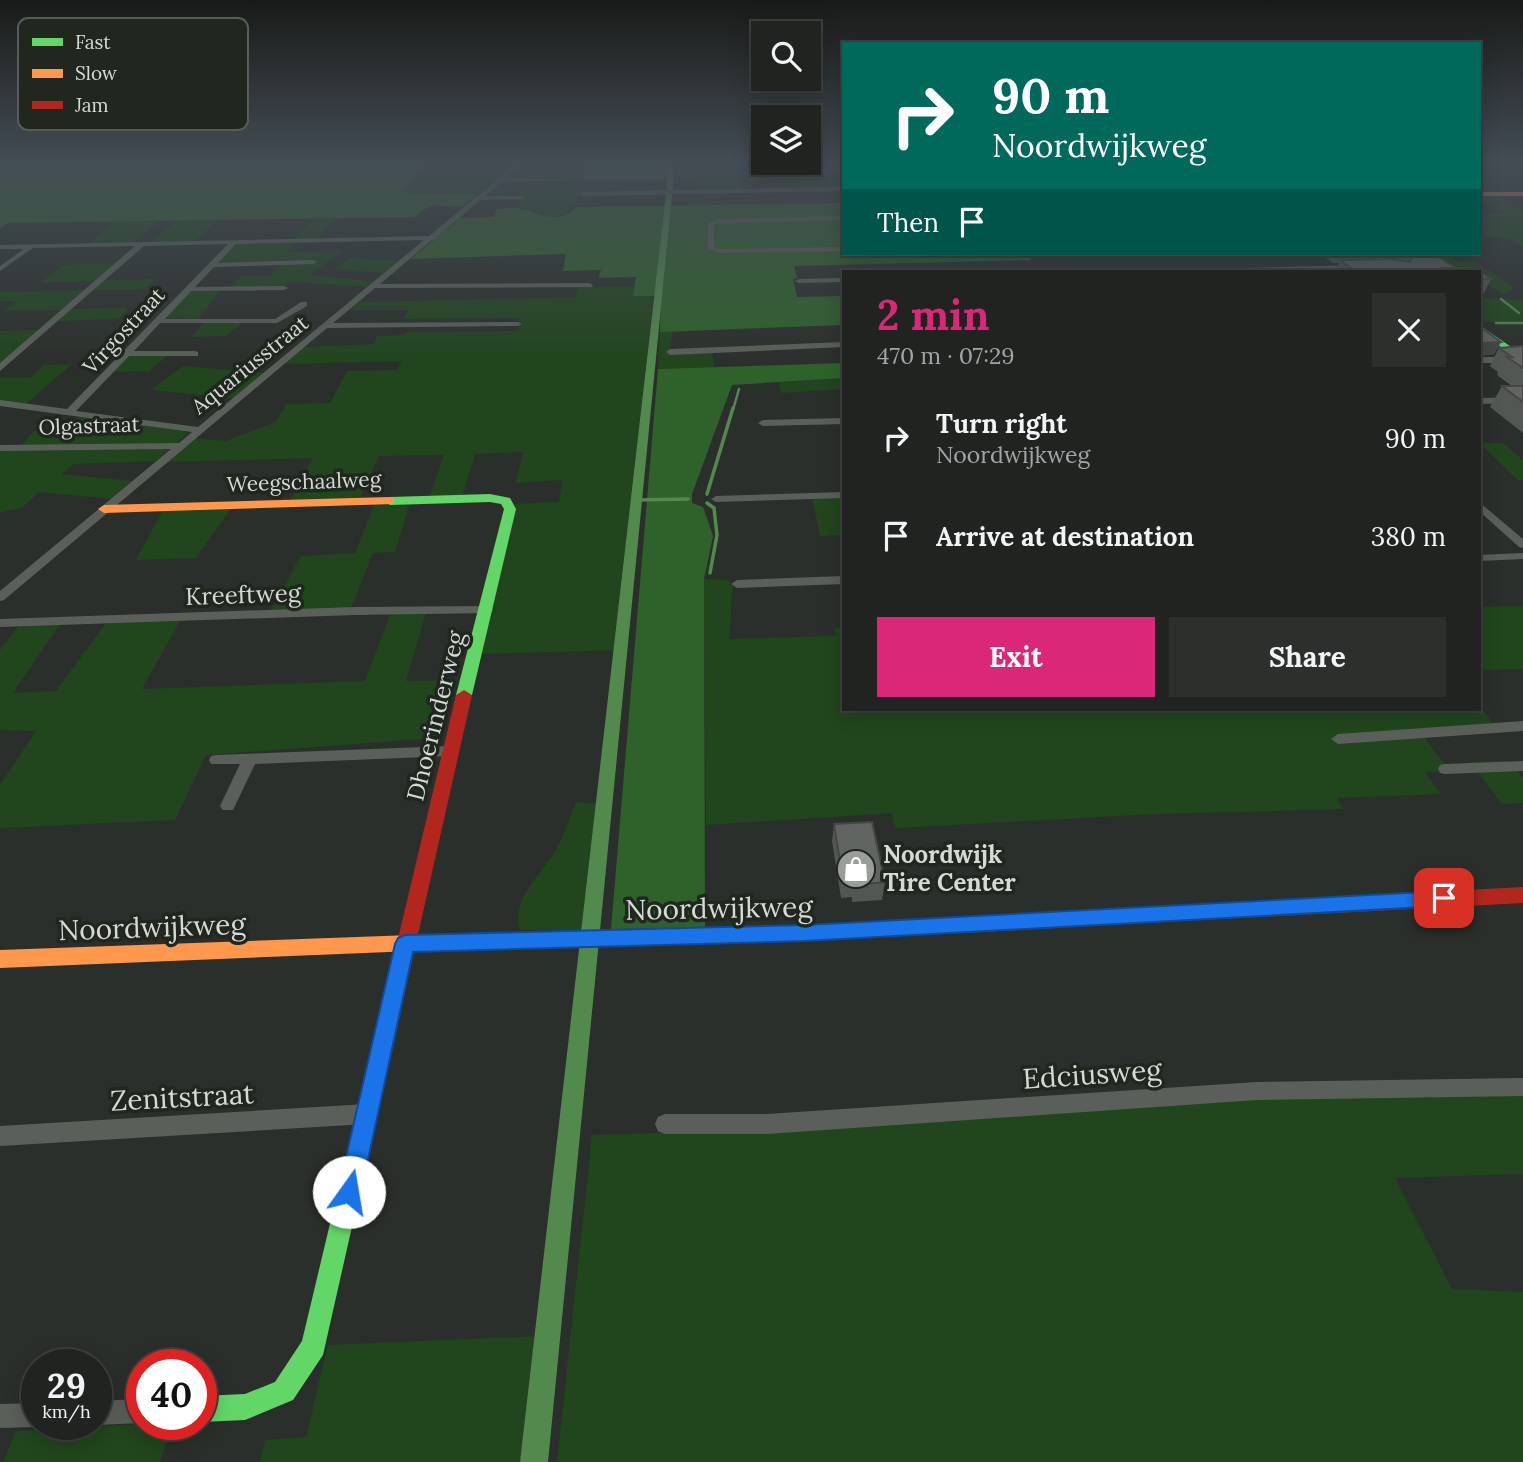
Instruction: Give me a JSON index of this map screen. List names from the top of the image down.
{
  "streets": {
    "street": [
      "Virgostraat",
      "Aquariusstraat",
      "Olgastraat",
      "Weegschaalweg",
      "Kreeftweg",
      "Dhoerinderweg",
      "Noordwijkweg",
      "Edciusweg",
      "Zenitstraat"
    ]
  },
  "crossings": [
    ["Aquariusstraat", "Olgastraat"],
    ["Aquariusstraat", "Weegschaalweg"],
    ["Weegschaalweg", "Dhoerinderweg"],
    ["Kreeftweg", "Dhoerinderweg"],
    ["Dhoerinderweg", "Noordwijkweg"],
    ["Dhoerinderweg", "Zenitstraat"]
  ],
  "places": {
    "shop": ["Noordwijk Tire Center"]
  },
  "legend": ["Fast", "Slow", "Jam"],
  "page": {
    "turn": ["90 m", "Noordwijkweg"],
    "then": "Then",
    "heading": ["2 min", "470 m · 07:29"],
    "list": [
      {
        "name": "Turn right",
        "note": "Noordwijkweg",
        "value": "90 m"
      },
      {
        "name": "Arrive at destination",
        "value": "380 m"
      }
    ],
    "buttons": ["Exit", "Share"],
    "speed": "29 km/h",
    "limit": "40"
  }
}
